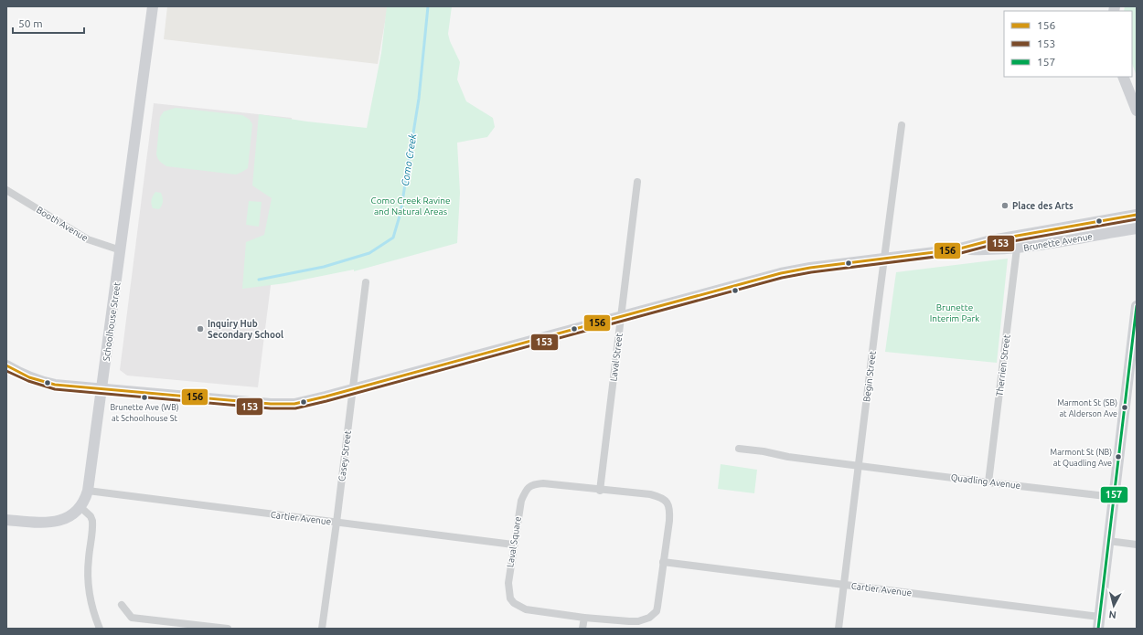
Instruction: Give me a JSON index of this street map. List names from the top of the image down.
{
  "streets": {
    "main road": ["Brunette Avenue", "Schoolhouse Street"],
    "street": [
      "Booth Avenue",
      "Laval Street",
      "Therrien Street",
      "Begin Street",
      "Casey Street",
      "Quadling Avenue",
      "Cartier Avenue",
      "Laval Square"
    ]
  },
  "crossings": [
    ["Booth Avenue", "Schoolhouse Street"],
    ["Brunette Avenue", "Schoolhouse Street"],
    ["Brunette Avenue", "Laval Street"],
    ["Brunette Avenue", "Therrien Street"],
    ["Brunette Avenue", "Begin Street"],
    ["Brunette Avenue", "Casey Street"],
    ["Schoolhouse Street", "Cartier Avenue"],
    ["Laval Street", "Laval Square"],
    ["Therrien Street", "Quadling Avenue"],
    ["Begin Street", "Quadling Avenue"],
    ["Begin Street", "Cartier Avenue"],
    ["Casey Street", "Cartier Avenue"],
    ["Cartier Avenue", "Laval Square"]
  ],
  "water": ["Como Creek"],
  "parks": ["Como Creek Ravine and Natural Areas", "Brunette Interim Park"],
  "places": [
    "Place des Arts",
    "Inquiry Hub Secondary School",
    "Brunette Ave (WB) at Schoolhouse St",
    "Marmont St (SB) at Alderson Ave",
    "Marmont St (NB) at Quadling Ave"
  ],
  "lines": ["transit line 156", "transit line 153", "transit line 157"],
  "legend": ["156", "153", "157"],
  "scale_bar": "50 m",
  "north": "bottom"
}
